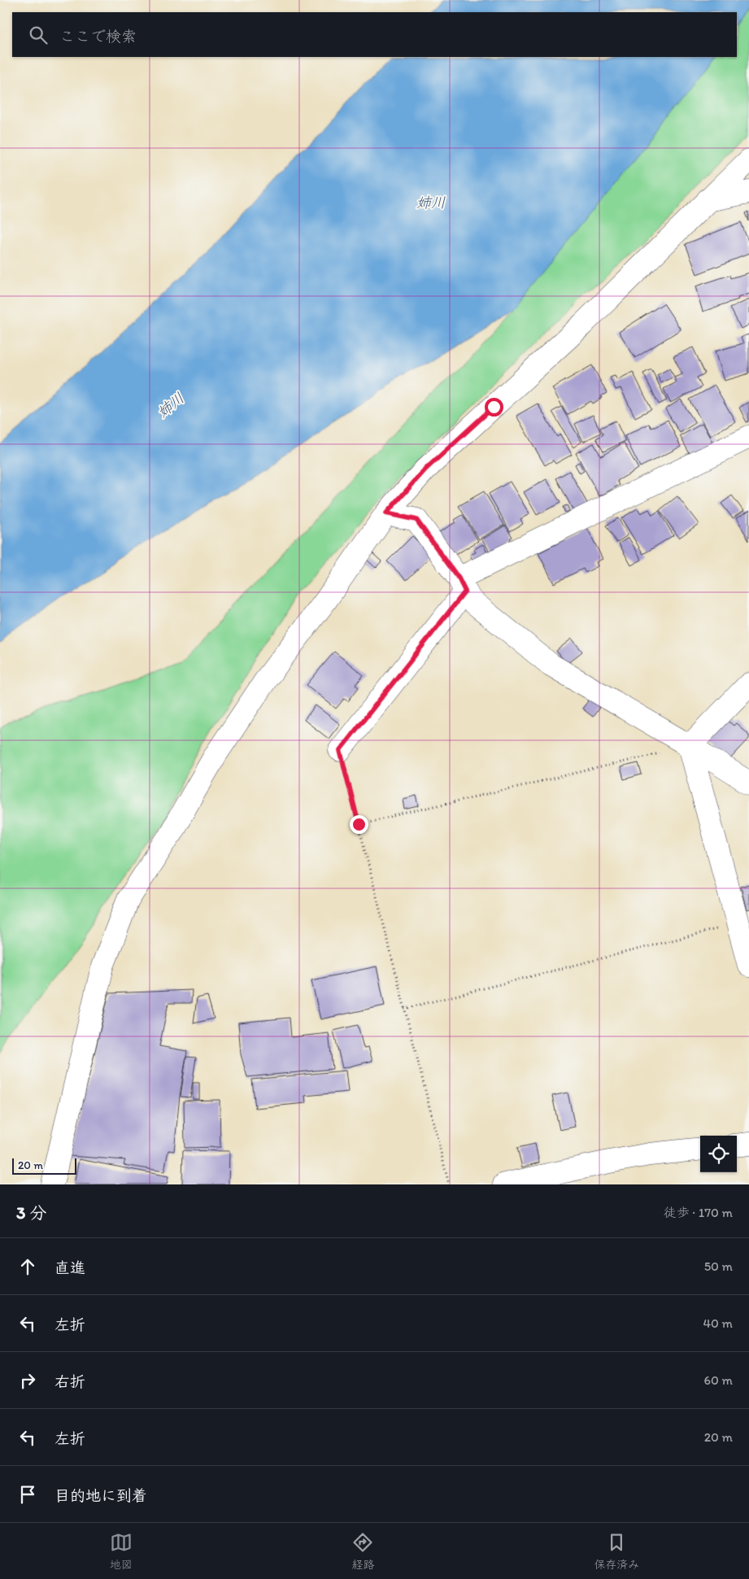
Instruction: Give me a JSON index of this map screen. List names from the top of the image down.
{
  "water": ["姉川"],
  "scale_bar": "20 m",
  "page": {
    "search": "ここで検索",
    "scale": "20 m",
    "heading": ["3 分", "徒歩 · 170 m"],
    "list": [
      ["直進", "50 m"],
      ["左折", "40 m"],
      ["右折", "60 m"],
      ["左折", "20 m"],
      "目的地に到着"
    ],
    "nav": ["地図", "経路", "保存済み"]
  }
}
